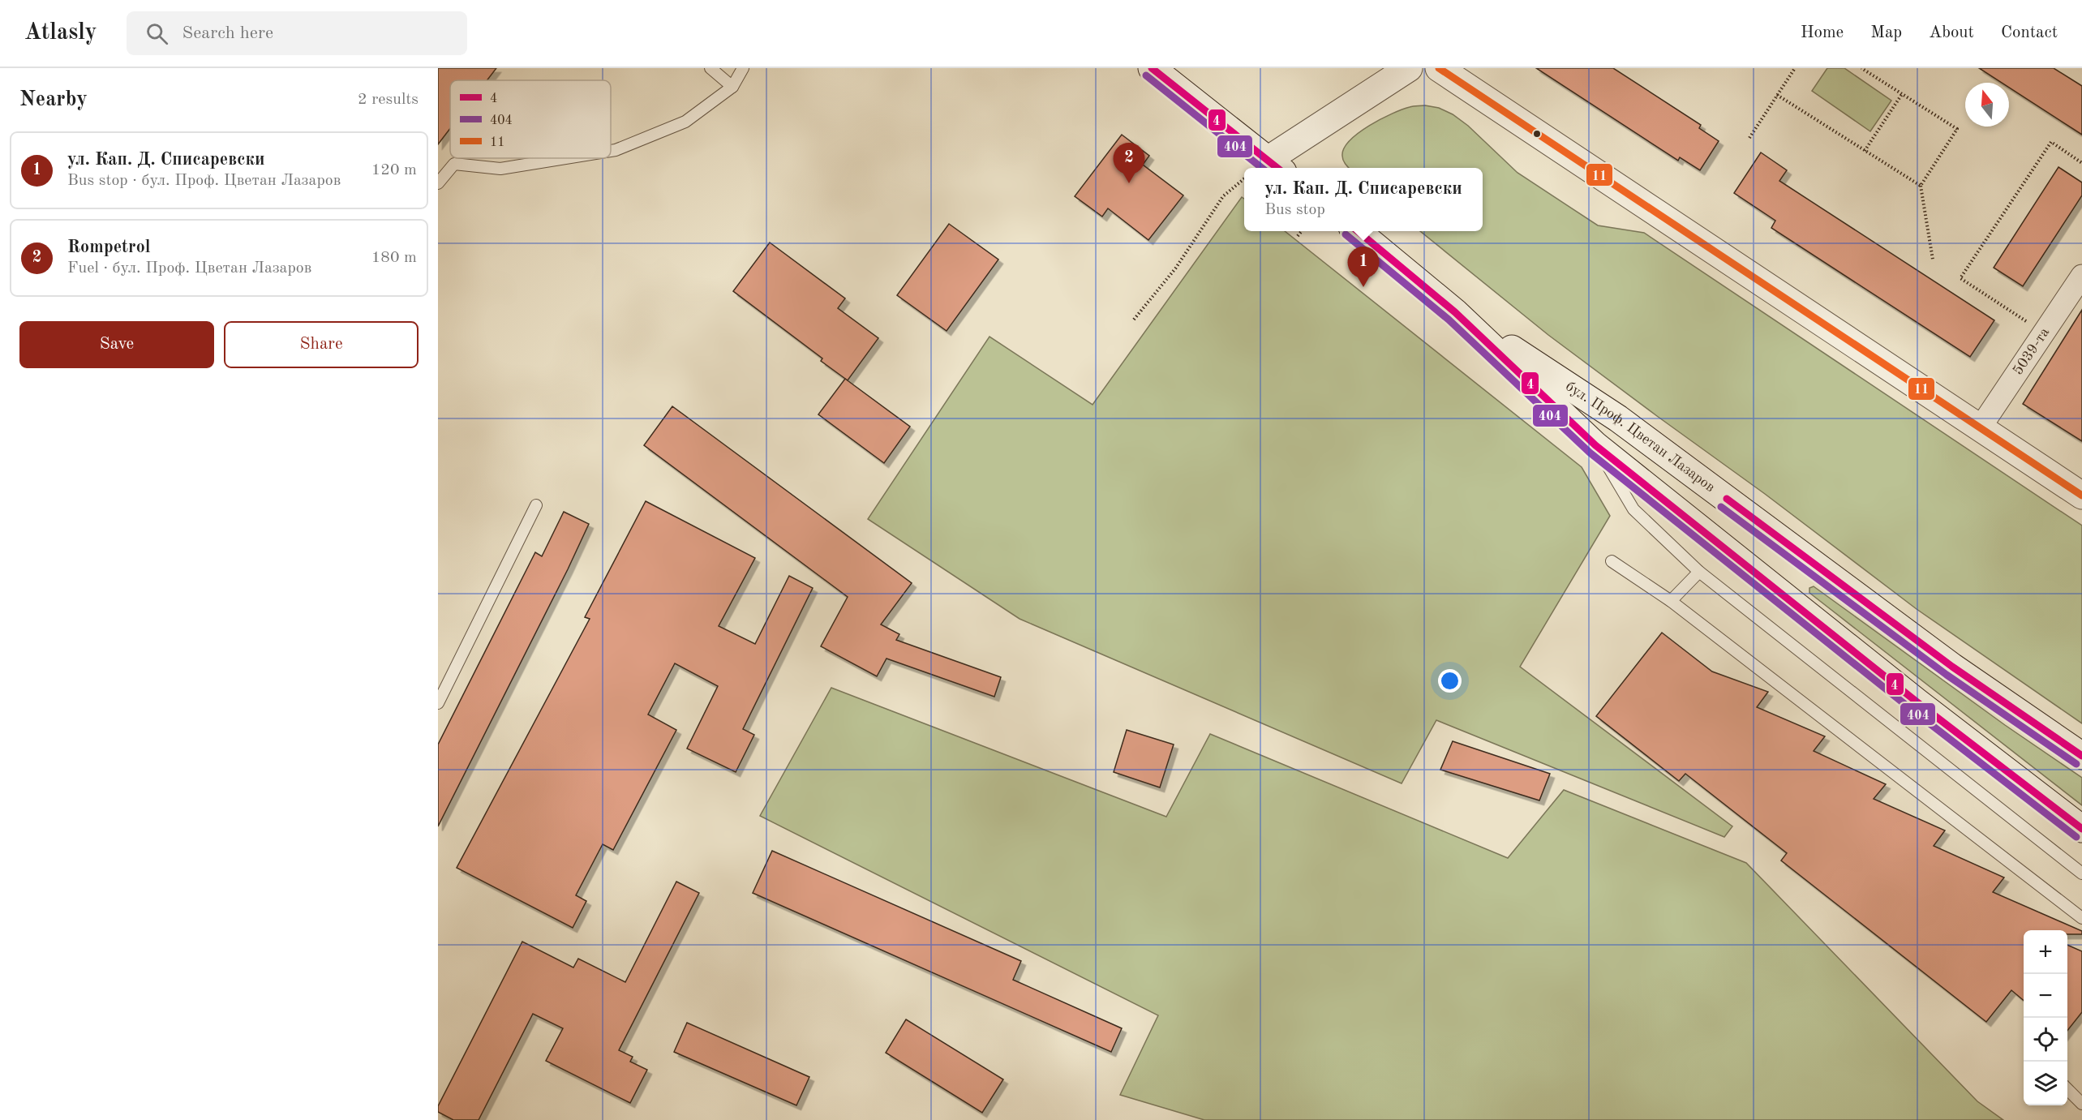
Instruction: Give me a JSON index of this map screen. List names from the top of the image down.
{
  "streets": {
    "main road": ["бул. Проф. Цветан Лазаров"],
    "street": ["5039-та"]
  },
  "lines": ["transit line 4", "transit line 11", "transit line 404"],
  "legend": ["4", "404", "11"],
  "north": "top",
  "page": {
    "header": "Atlasly",
    "search": "Search here",
    "nav": [
      "Home",
      "Map",
      "About",
      "Contact"
    ],
    "heading": ["Nearby", "2 results"],
    "list": [
      {
        "mark": "1",
        "name": "ул. Кап. Д. Списаревски",
        "note": "Bus stop · бул. Проф. Цветан Лазаров",
        "value": "120 m"
      },
      {
        "mark": "2",
        "name": "Rompetrol",
        "note": "Fuel · бул. Проф. Цветан Лазаров",
        "value": "180 m"
      }
    ],
    "pins": ["2", "1"],
    "popup": ["ул. Кап. Д. Списаревски", "Bus stop"],
    "buttons": ["Save", "Share"],
    "map_buttons": ["+", "−"]
  }
}
